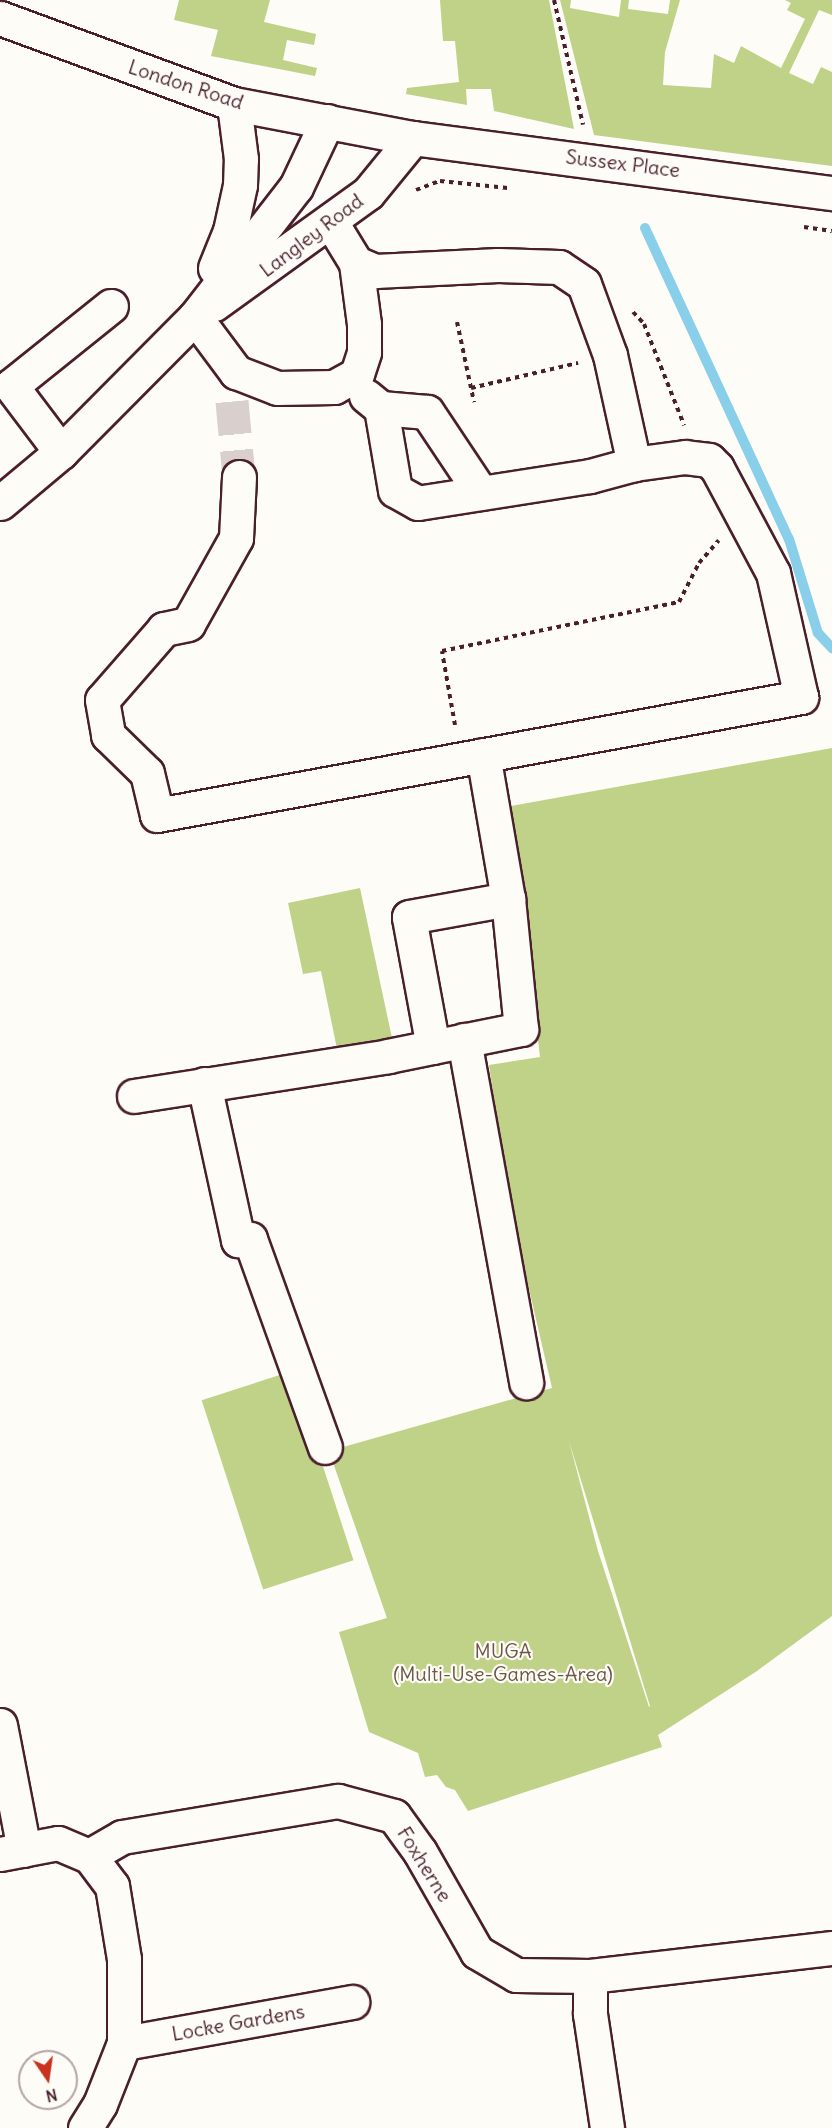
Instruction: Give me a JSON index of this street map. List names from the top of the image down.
{
  "streets": {
    "street": [
      "London Road",
      "Sussex Place",
      "Langley Road",
      "Foxherne",
      "Locke Gardens"
    ]
  },
  "crossings": [
    ["London Road", "Sussex Place"],
    ["London Road", "Langley Road"],
    ["Sussex Place", "Langley Road"]
  ],
  "parks": ["MUGA (Multi-Use-Games-Area)"],
  "north": "bottom"
}
